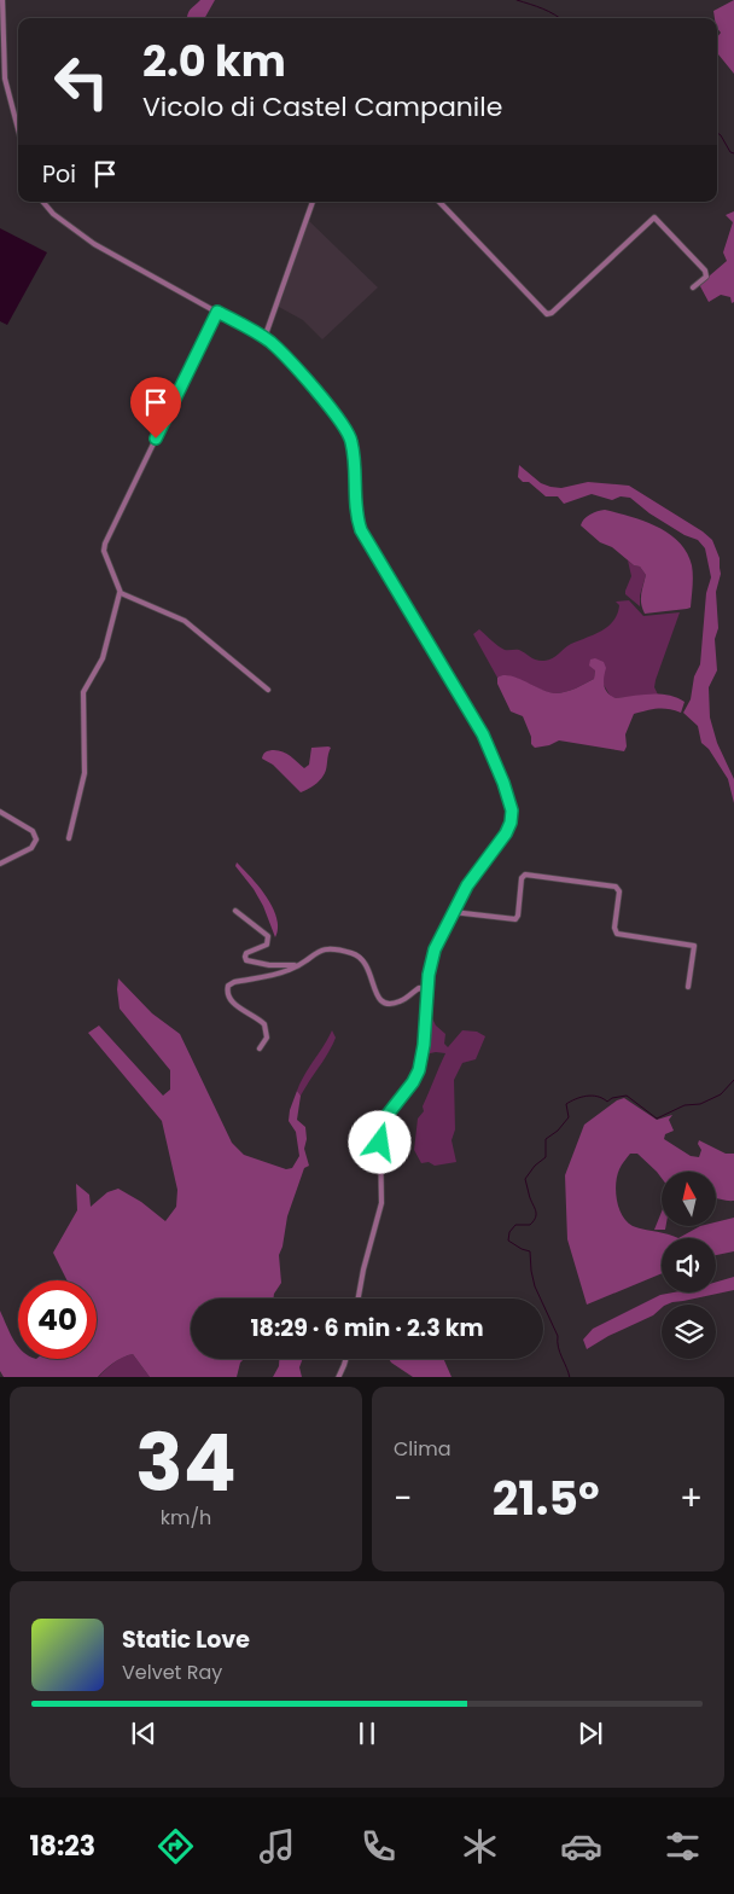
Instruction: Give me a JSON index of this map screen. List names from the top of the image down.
{
  "north": "top",
  "page": {
    "turn": ["2.0 km", "Vicolo di Castel Campanile"],
    "then": "Poi",
    "limit": "40",
    "trip": "18:29 · 6 min · 2.3 km",
    "tile": [
      ["34", "km/h"],
      "Clima"
    ],
    "heat": ["−", "21.5°", "+"],
    "song": ["Static Love", "Velvet Ray"],
    "tabs": "18:23"
  }
}
